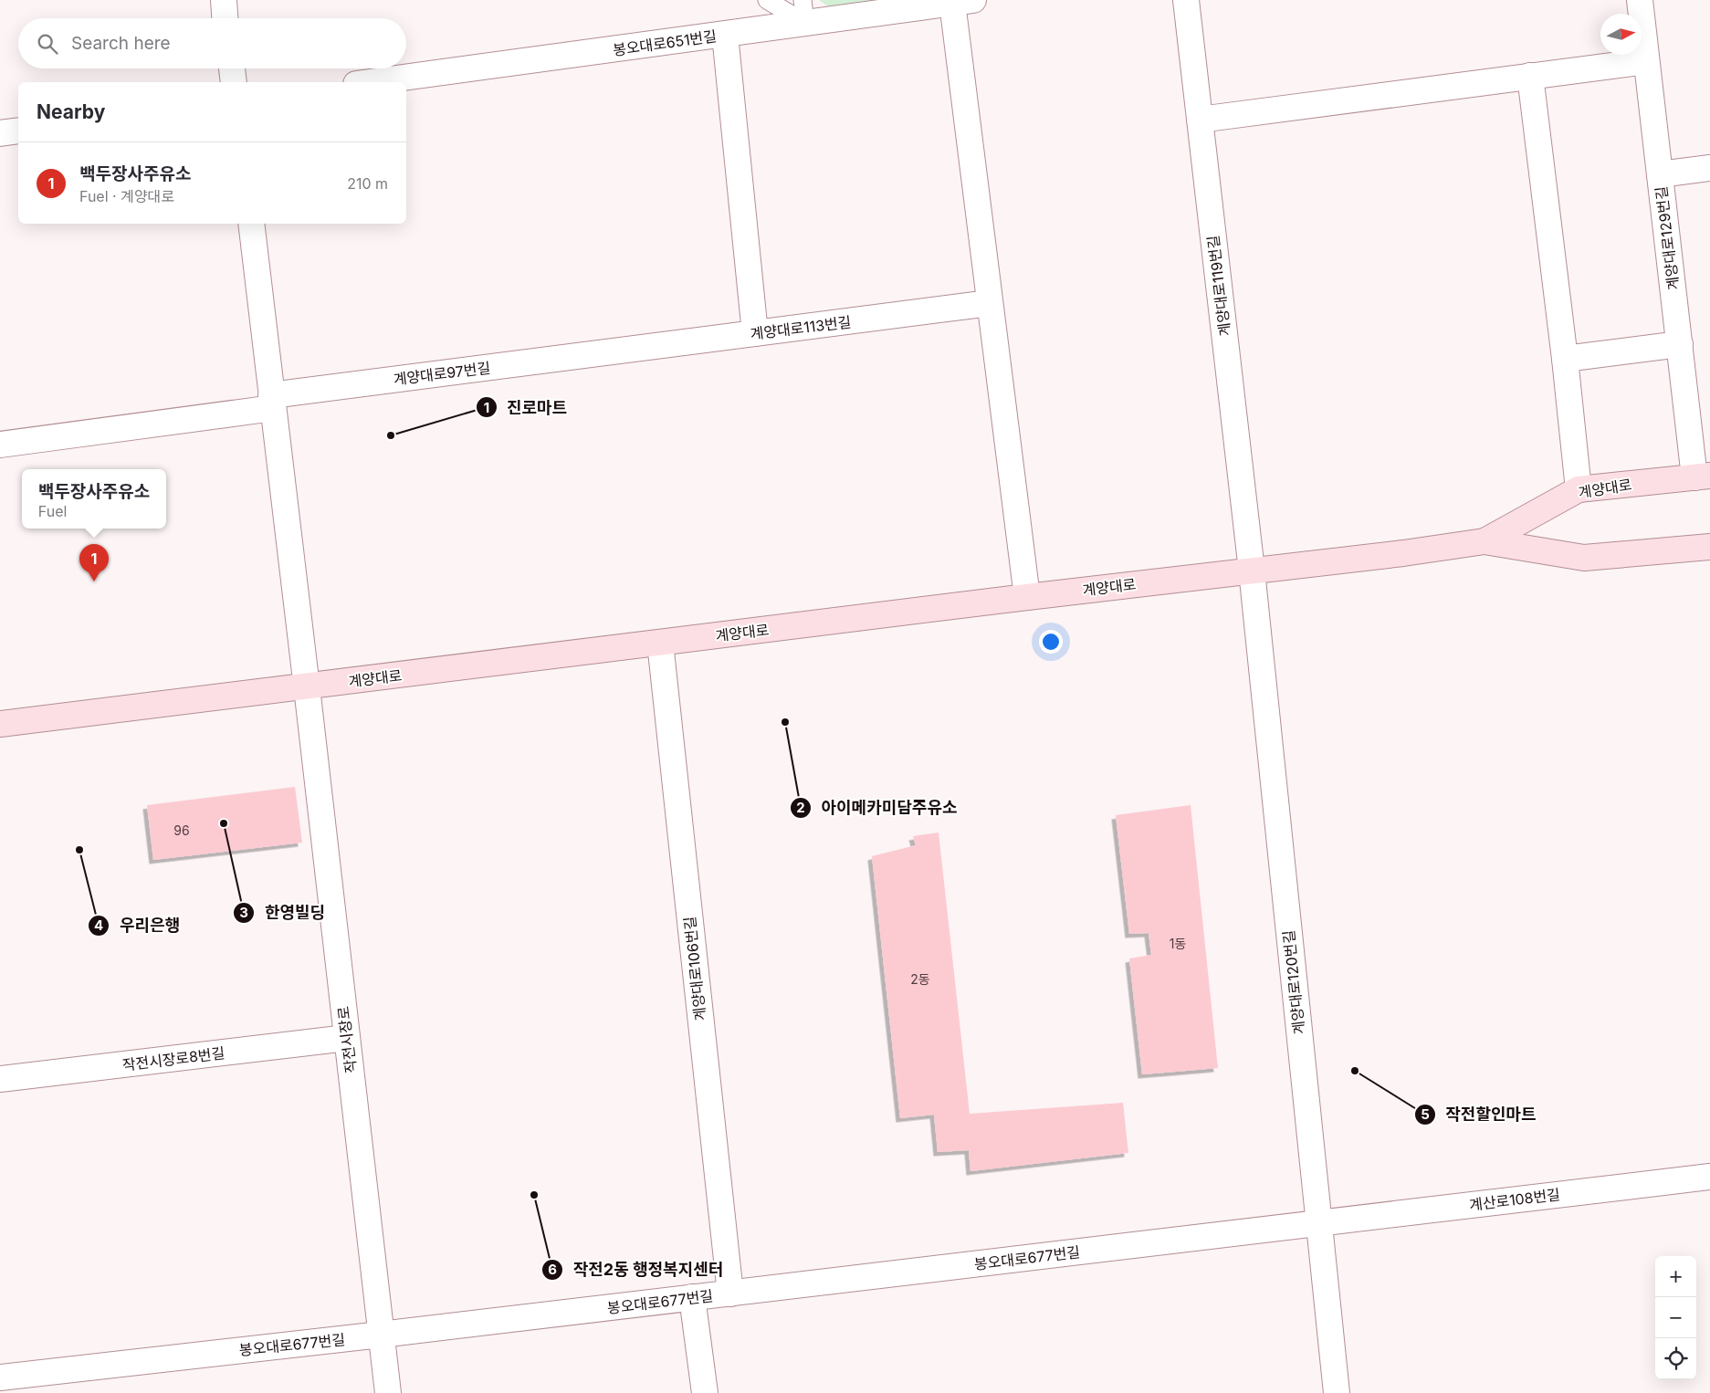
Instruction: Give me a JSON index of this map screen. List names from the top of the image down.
{
  "streets": {
    "main road": ["계양대로"],
    "street": [
      "봉오대로651번길",
      "계양대로129번길",
      "계양대로119번길",
      "계양대로113번길",
      "계양대로97번길",
      "계양대로106번길",
      "계양대로120번길",
      "작전시장로",
      "작전시장로8번길",
      "계산로108번길",
      "봉오대로677번길"
    ]
  },
  "crossings": [
    ["계양대로129번길", "계양대로"],
    ["계양대로119번길", "계양대로"],
    ["계양대로119번길", "계양대로120번길"],
    ["계양대로113번길", "계양대로97번길"],
    ["계양대로", "계양대로106번길"],
    ["계양대로", "계양대로120번길"],
    ["계양대로", "작전시장로"],
    ["계양대로106번길", "봉오대로677번길"],
    ["계양대로120번길", "계산로108번길"],
    ["계양대로120번길", "봉오대로677번길"],
    ["작전시장로", "작전시장로8번길"],
    ["작전시장로", "봉오대로677번길"],
    ["계산로108번길", "봉오대로677번길"]
  ],
  "places": [
    "진로마트",
    "아이메카미담주유소",
    "한영빌딩",
    "우리은행",
    "작전할인마트",
    "작전2동 행정복지센터"
  ],
  "house_numbers": ["96", "1동", "2동"],
  "north": "right",
  "page": {
    "search": "Search here",
    "heading": "Nearby",
    "list": [
      {
        "mark": "1",
        "name": "백두장사주유소",
        "note": "Fuel · 계양대로",
        "value": "210 m"
      }
    ],
    "popup": ["백두장사주유소", "Fuel"],
    "pins": "1",
    "map_buttons": ["+", "−"]
  }
}
